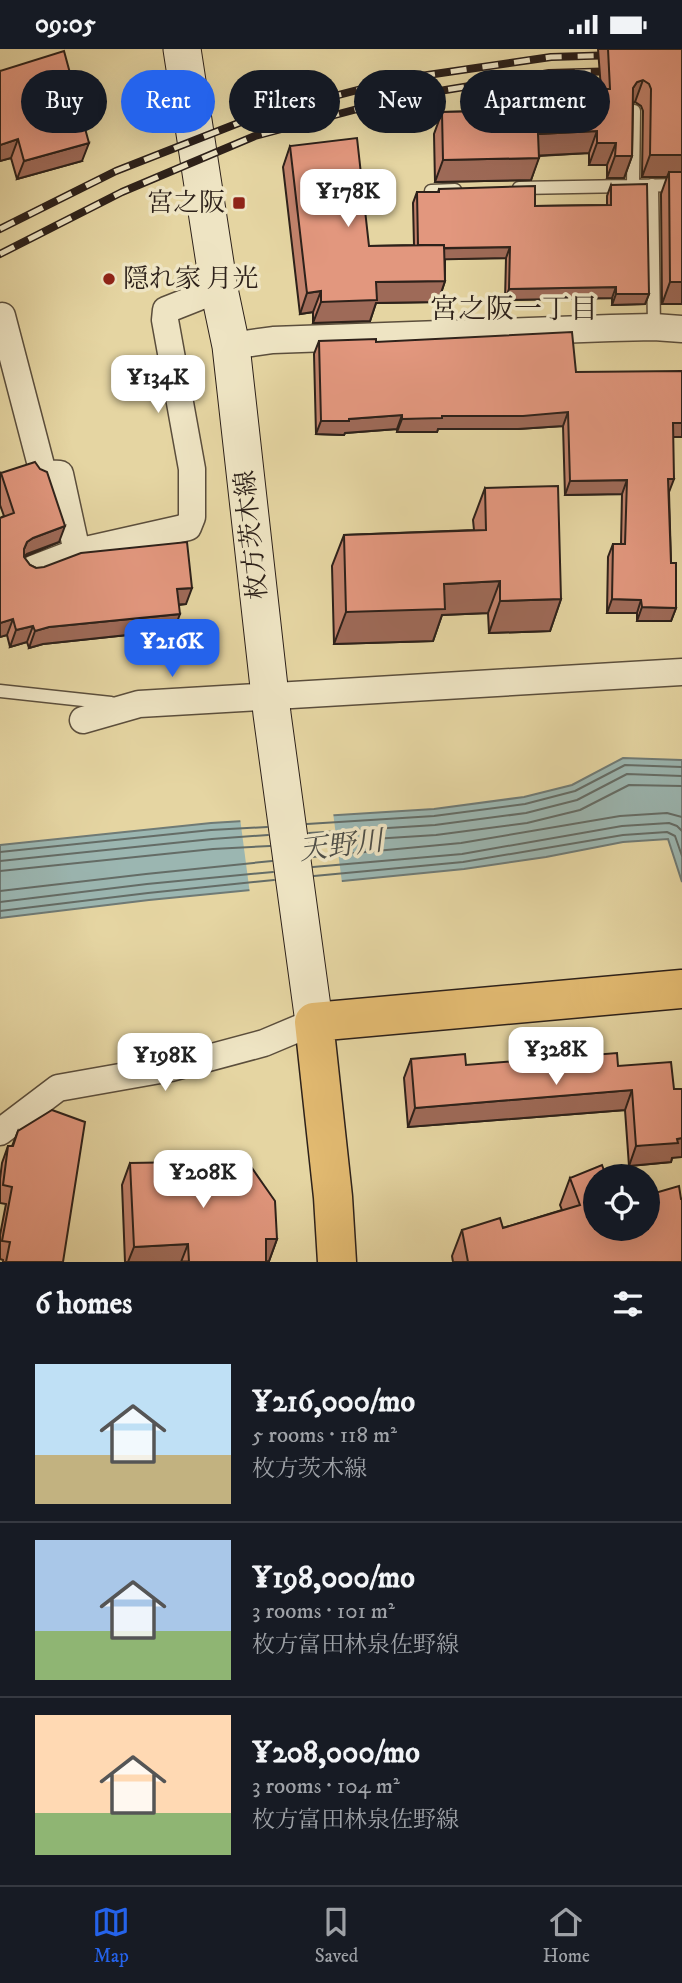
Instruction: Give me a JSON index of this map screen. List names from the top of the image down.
{
  "streets": {
    "main road": ["枚方茨木線"]
  },
  "districts": ["宮之阪一丁目"],
  "water": ["天野川"],
  "places": {
    "transit": ["宮之阪"],
    "other": ["隠れ家 月光"]
  },
  "page": {
    "status": "09:05",
    "chip": [
      "Buy",
      "Rent",
      "Filters",
      "New",
      "Apartment"
    ],
    "price": [
      "¥178K",
      "¥134K",
      "¥216K",
      "¥328K",
      "¥198K",
      "¥208K"
    ],
    "heading": "6 homes",
    "list": [
      {
        "name": "¥216,000/mo",
        "note": "5 rooms · 118 m² · 枚方茨木線"
      },
      {
        "name": "¥198,000/mo",
        "note": "3 rooms · 101 m² · 枚方富田林泉佐野線"
      },
      {
        "name": "¥208,000/mo",
        "note": "3 rooms · 104 m² · 枚方富田林泉佐野線"
      }
    ],
    "tabs": ["Map", "Saved", "Home"]
  }
}
